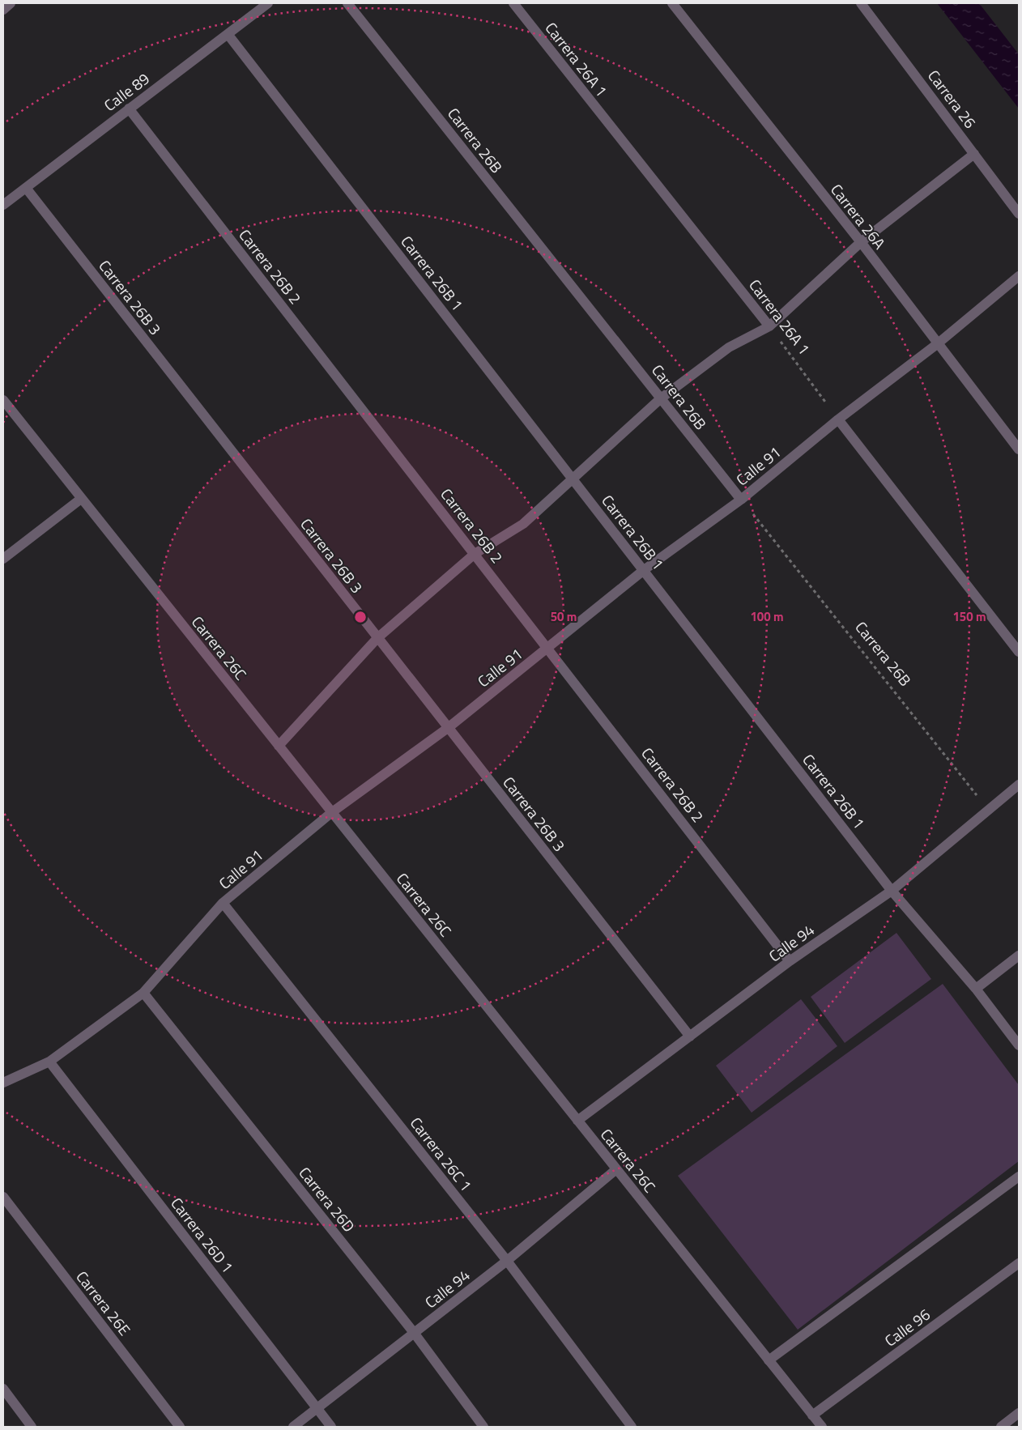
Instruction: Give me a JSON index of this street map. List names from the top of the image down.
{
  "streets": {
    "street": [
      "Carrera 26A 1",
      "Calle 89",
      "Carrera 26",
      "Carrera 26B",
      "Carrera 26A",
      "Carrera 26B 2",
      "Carrera 26B 1",
      "Carrera 26B 3",
      "Calle 91",
      "Carrera 26C",
      "Calle 94",
      "Carrera 26C 1",
      "Carrera 26D",
      "Carrera 26D 1",
      "Carrera 26E",
      "Calle 96"
    ]
  },
  "crossings": [
    ["Carrera 26A 1", "Calle 91"],
    ["Calle 89", "Carrera 26B 2"],
    ["Calle 89", "Carrera 26B 1"],
    ["Calle 89", "Carrera 26B 3"],
    ["Carrera 26B", "Calle 91"],
    ["Carrera 26B", "Calle 94"],
    ["Carrera 26A", "Calle 91"],
    ["Carrera 26B 2", "Calle 91"],
    ["Carrera 26B 2", "Calle 94"],
    ["Carrera 26B 1", "Calle 91"],
    ["Carrera 26B 1", "Calle 94"],
    ["Carrera 26B 3", "Calle 91"],
    ["Carrera 26B 3", "Calle 94"],
    ["Calle 91", "Carrera 26C"],
    ["Calle 91", "Carrera 26C 1"],
    ["Calle 91", "Carrera 26D"],
    ["Calle 91", "Carrera 26D 1"],
    ["Carrera 26C", "Calle 94"],
    ["Carrera 26C", "Calle 96"],
    ["Calle 94", "Carrera 26C 1"],
    ["Calle 94", "Carrera 26D"],
    ["Calle 94", "Carrera 26D 1"]
  ],
  "rings": ["50 m", "100 m", "150 m"]
}
